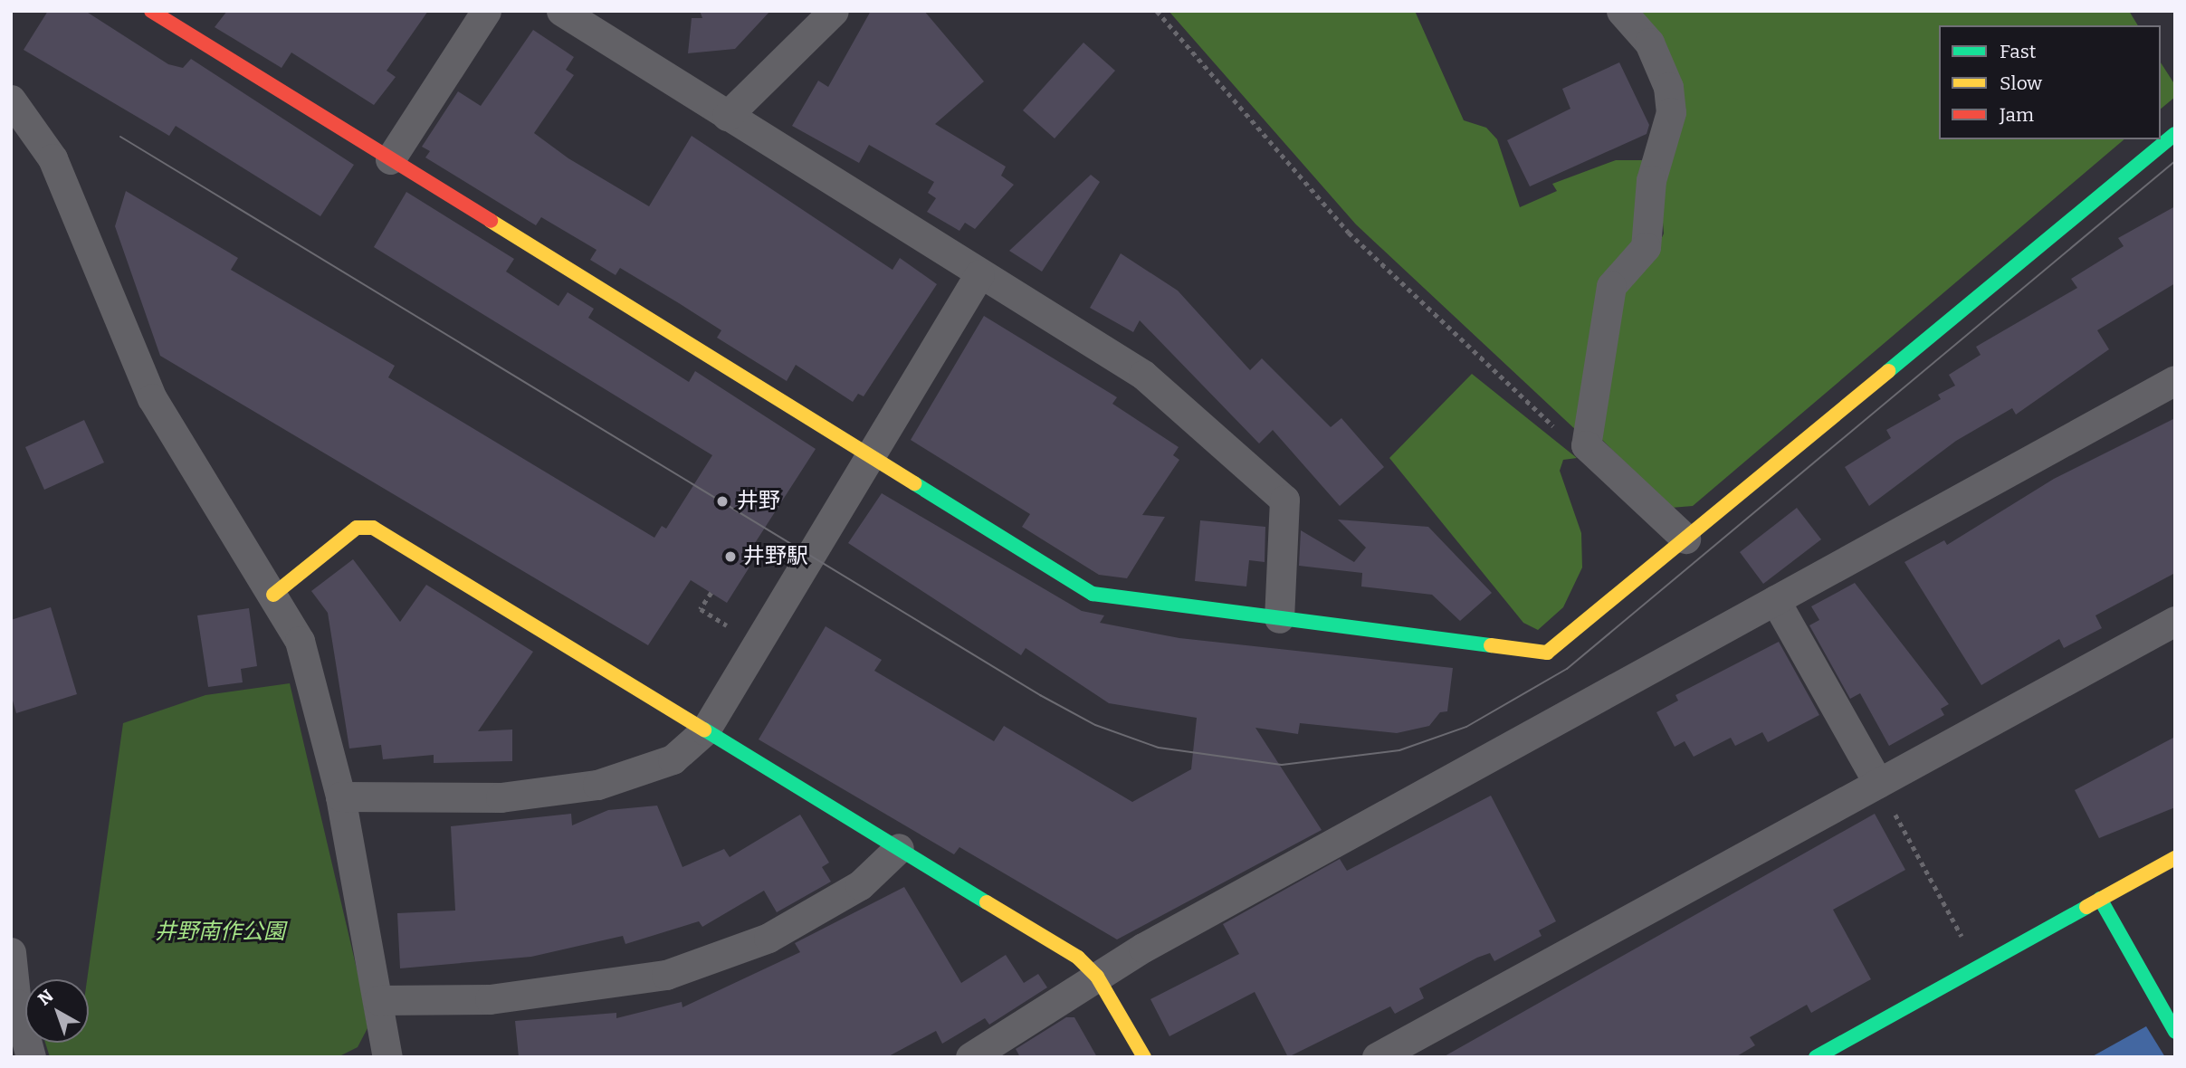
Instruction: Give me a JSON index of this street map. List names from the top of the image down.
{
  "parks": ["井野南作公園"],
  "places": ["井野", "井野駅"],
  "legend": ["Fast", "Slow", "Jam"],
  "north": "top left"
}
